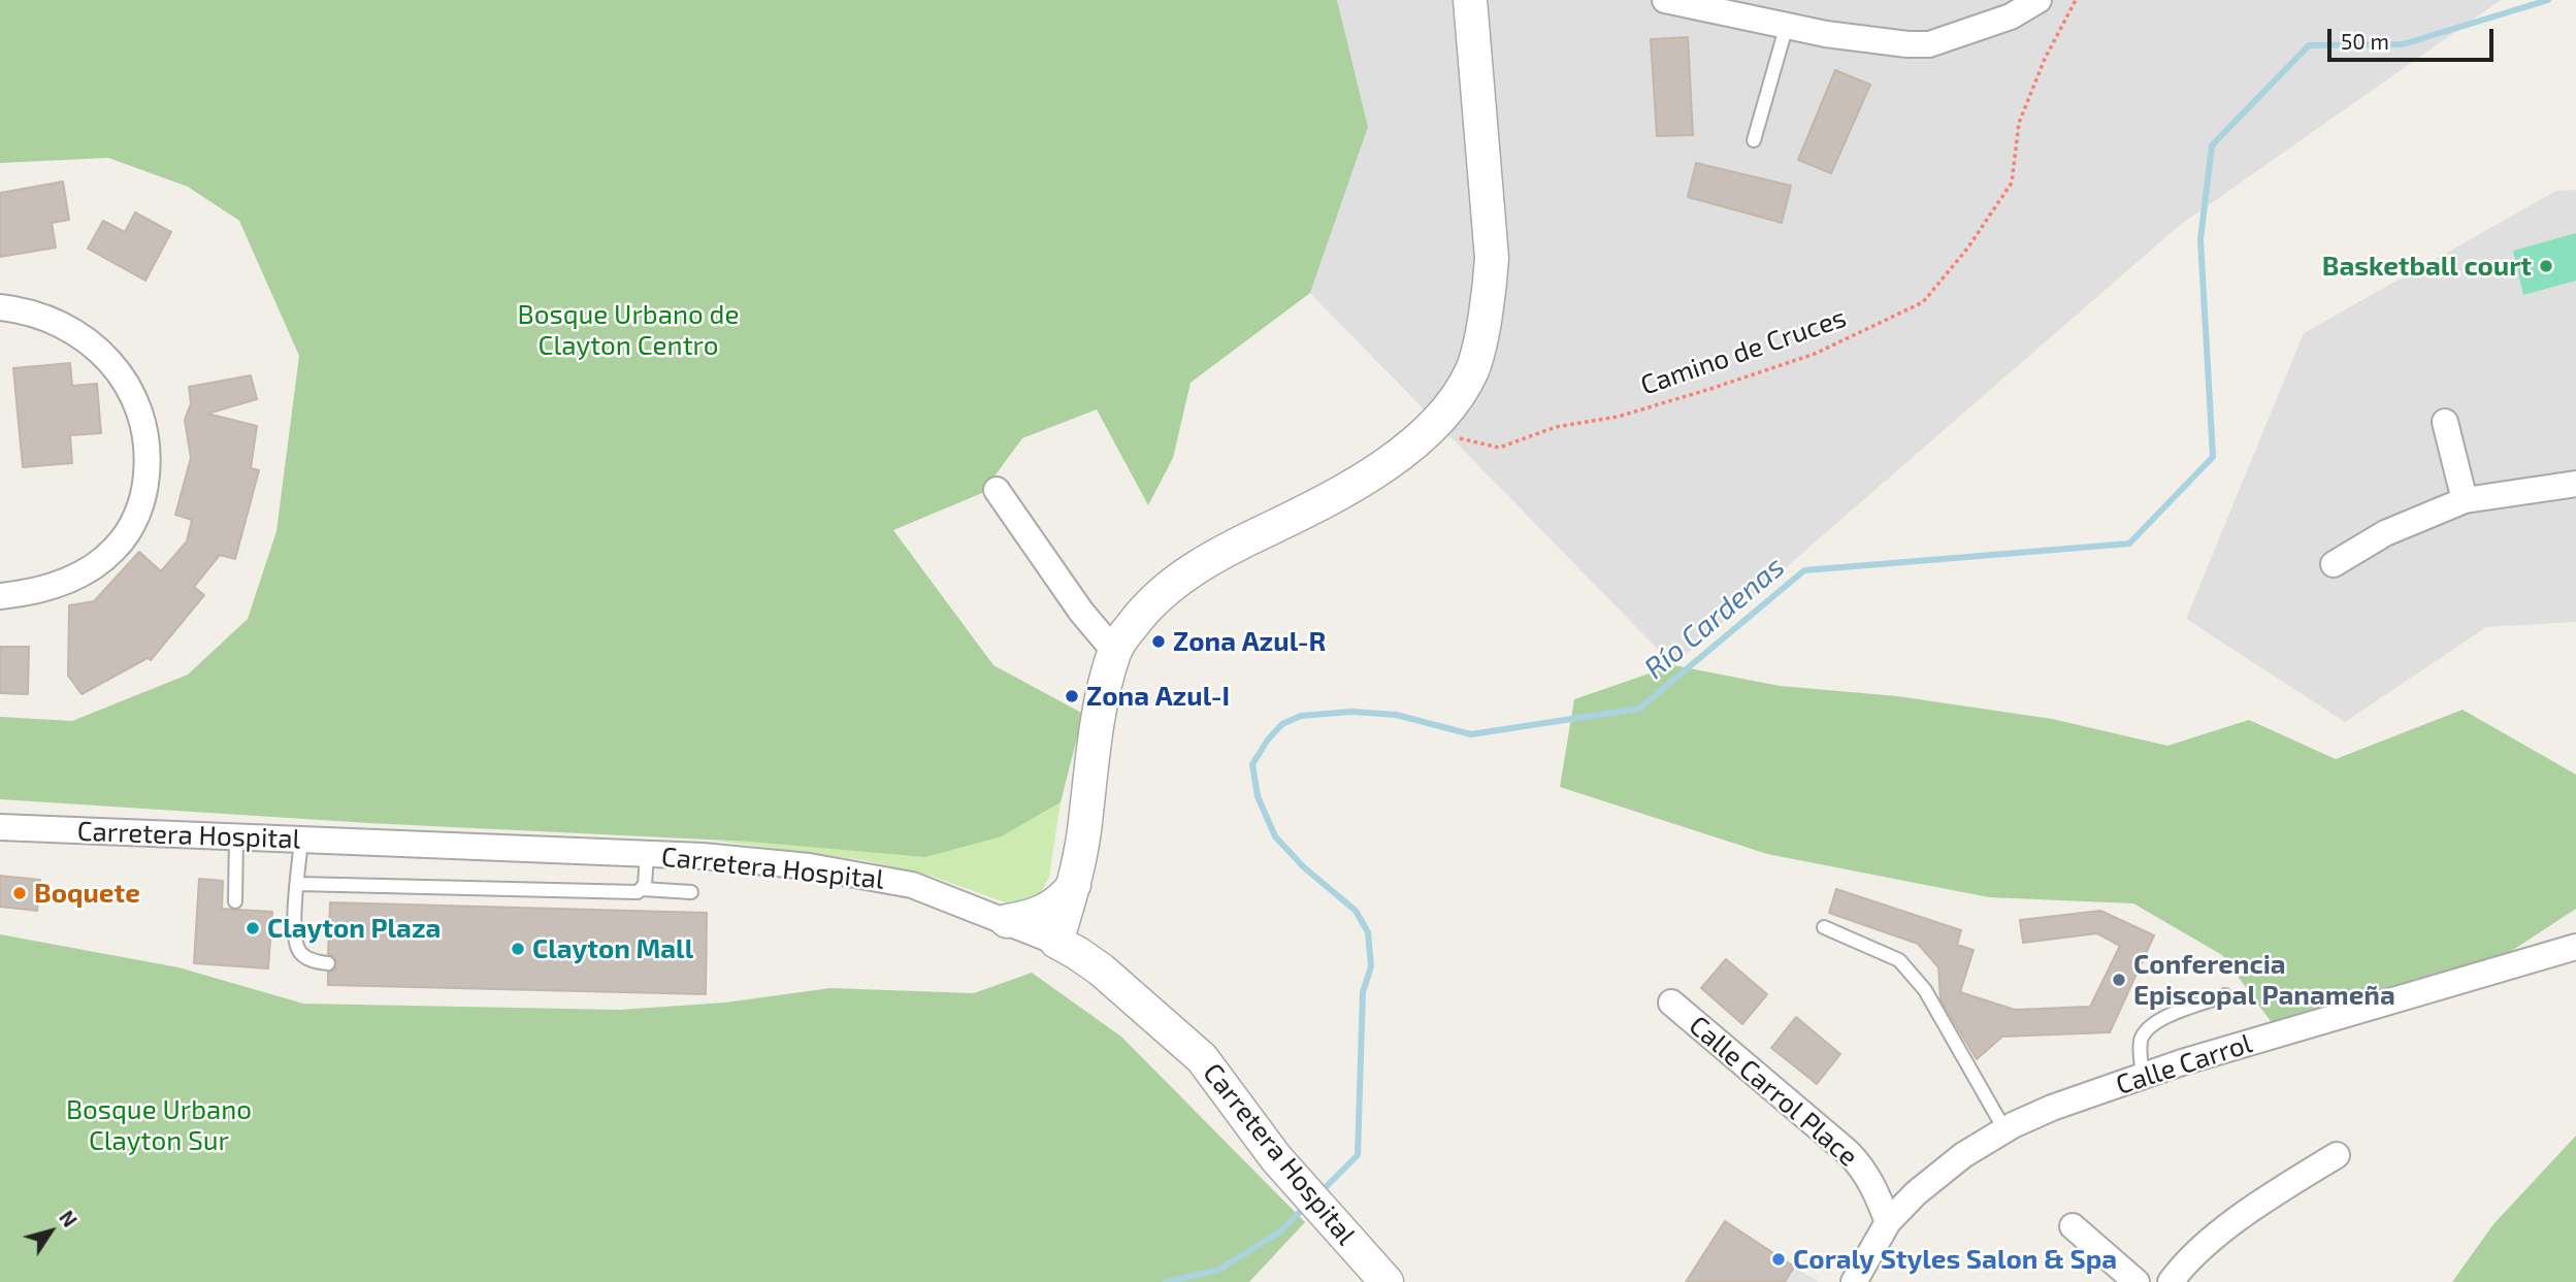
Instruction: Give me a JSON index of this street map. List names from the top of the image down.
{
  "streets": {
    "street": ["Carretera Hospital", "Calle Carrol", "Calle Carrol Place"],
    "path": ["Camino de Cruces"]
  },
  "crossings": [
    ["Calle Carrol", "Calle Carrol Place"]
  ],
  "water": ["Río Cardenas"],
  "parks": ["Bosque Urbano de Clayton Centro", "Bosque Urbano Clayton Sur"],
  "places": [
    "Basketball court",
    "Zona Azul-R",
    "Zona Azul-I",
    "Boquete",
    "Clayton Plaza",
    "Clayton Mall",
    "Conferencia Episcopal Panameña",
    "Coraly Styles Salon & Spa"
  ],
  "scale_bar": "50 m",
  "north": "top right"
}
